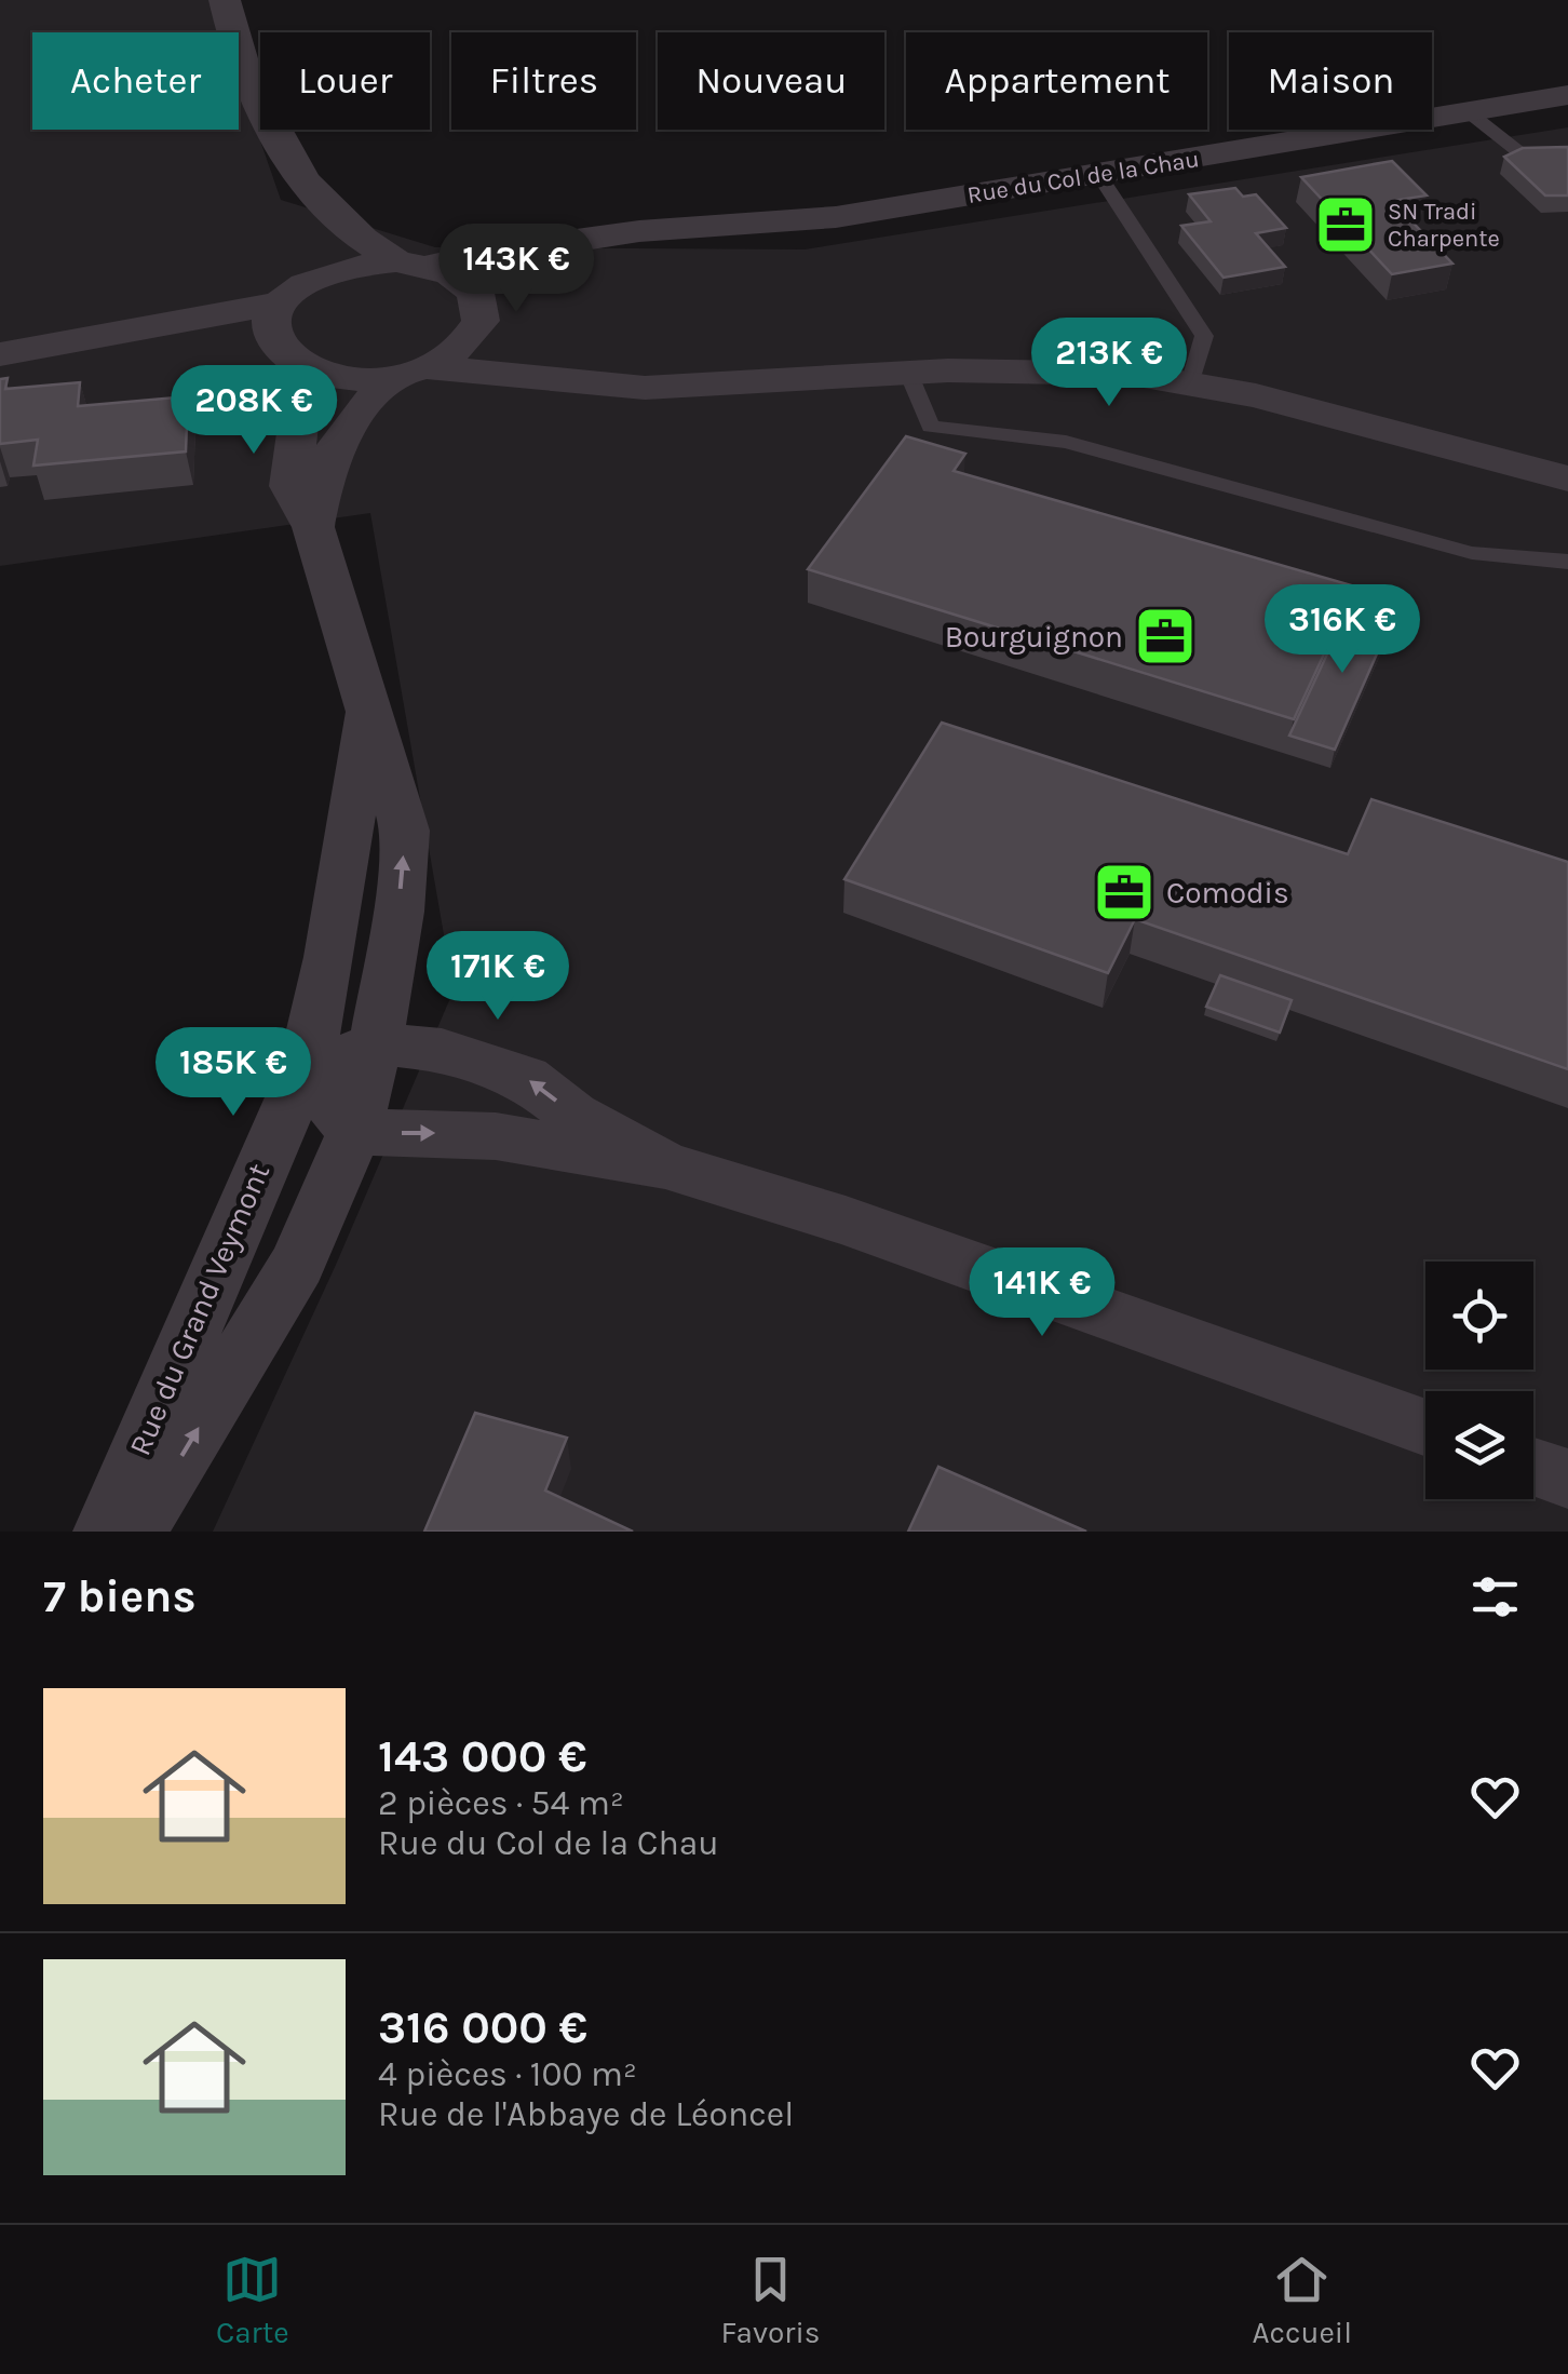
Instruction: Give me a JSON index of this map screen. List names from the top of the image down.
{
  "streets": {
    "street": ["Rue du Col de la Chau", "Rue du Grand Veymont"]
  },
  "crossings": [
    ["Rue du Col de la Chau", "Rue du Grand Veymont"]
  ],
  "places": {
    "office": ["SN Tradi Charpente", "Bourguignon", "Comodis"]
  },
  "page": {
    "chip": [
      "Acheter",
      "Louer",
      "Filtres",
      "Nouveau",
      "Appartement",
      "Maison"
    ],
    "price": [
      "143K €",
      "213K €",
      "208K €",
      "316K €",
      "171K €",
      "185K €",
      "141K €"
    ],
    "heading": "7 biens",
    "list": [
      {
        "name": "143 000 €",
        "note": "2 pièces · 54 m² · Rue du Col de la Chau"
      },
      {
        "name": "316 000 €",
        "note": "4 pièces · 100 m² · Rue de l'Abbaye de Léoncel"
      }
    ],
    "tabs": ["Carte", "Favoris", "Accueil"]
  }
}
